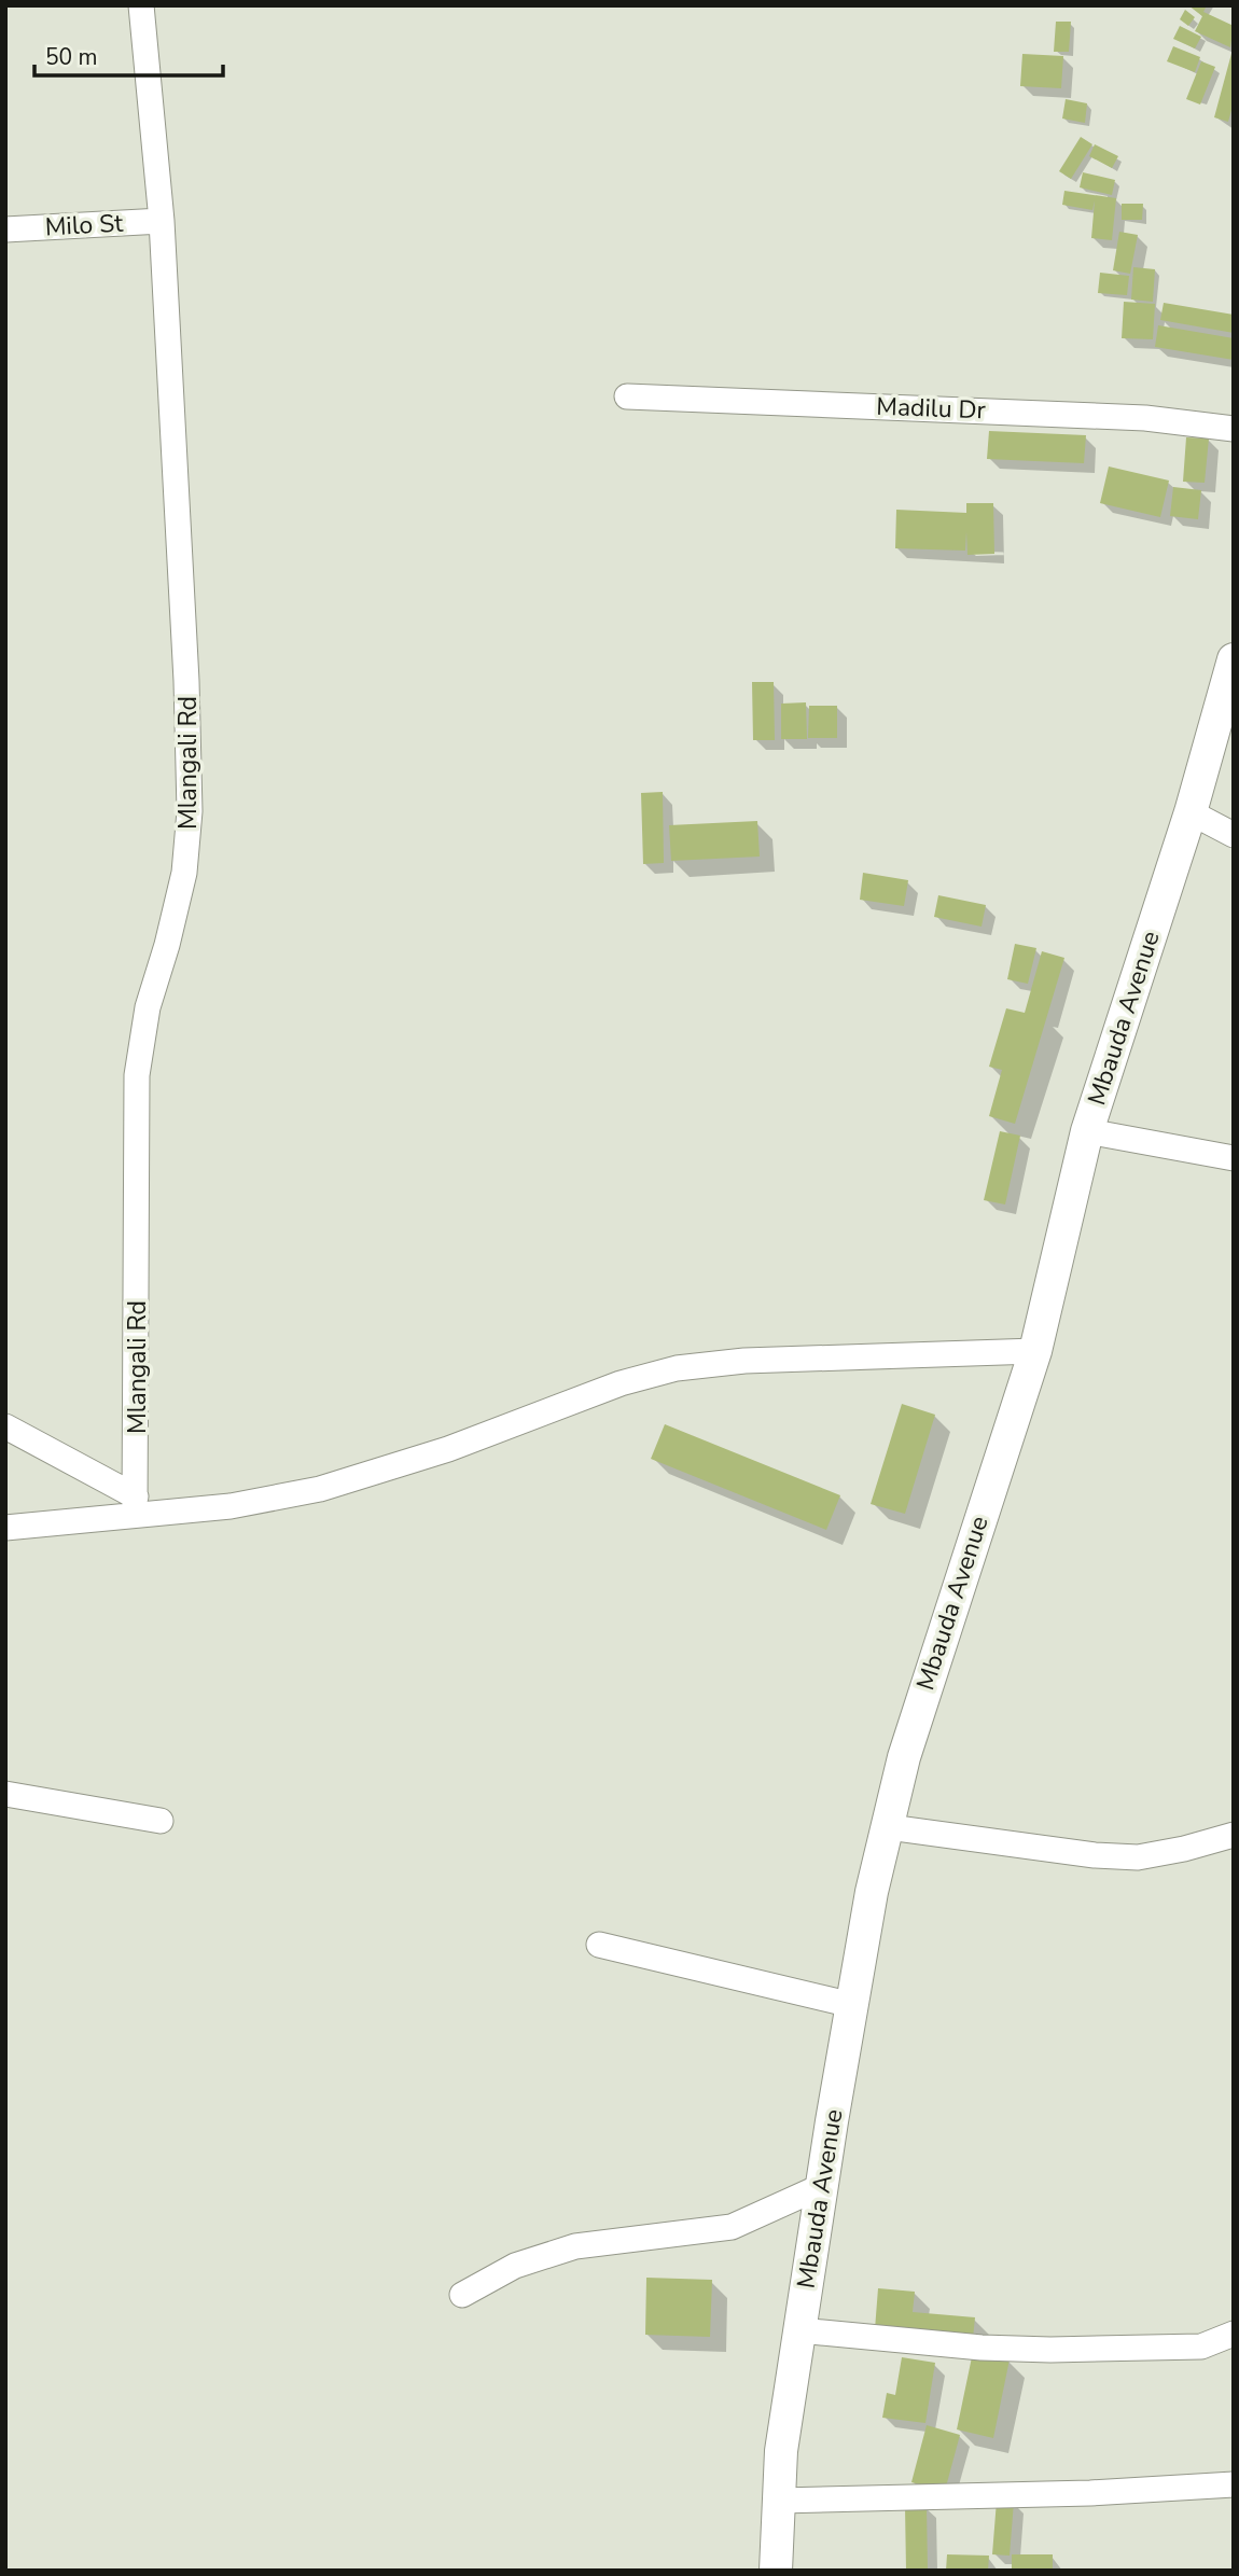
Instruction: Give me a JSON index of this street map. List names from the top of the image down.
{
  "streets": {
    "street": [
      "Milo St",
      "Madilu Dr",
      "Mlangali Rd",
      "Mbauda Avenue"
    ]
  },
  "crossings": [
    ["Milo St", "Mlangali Rd"]
  ],
  "scale_bar": "50 m"
}
